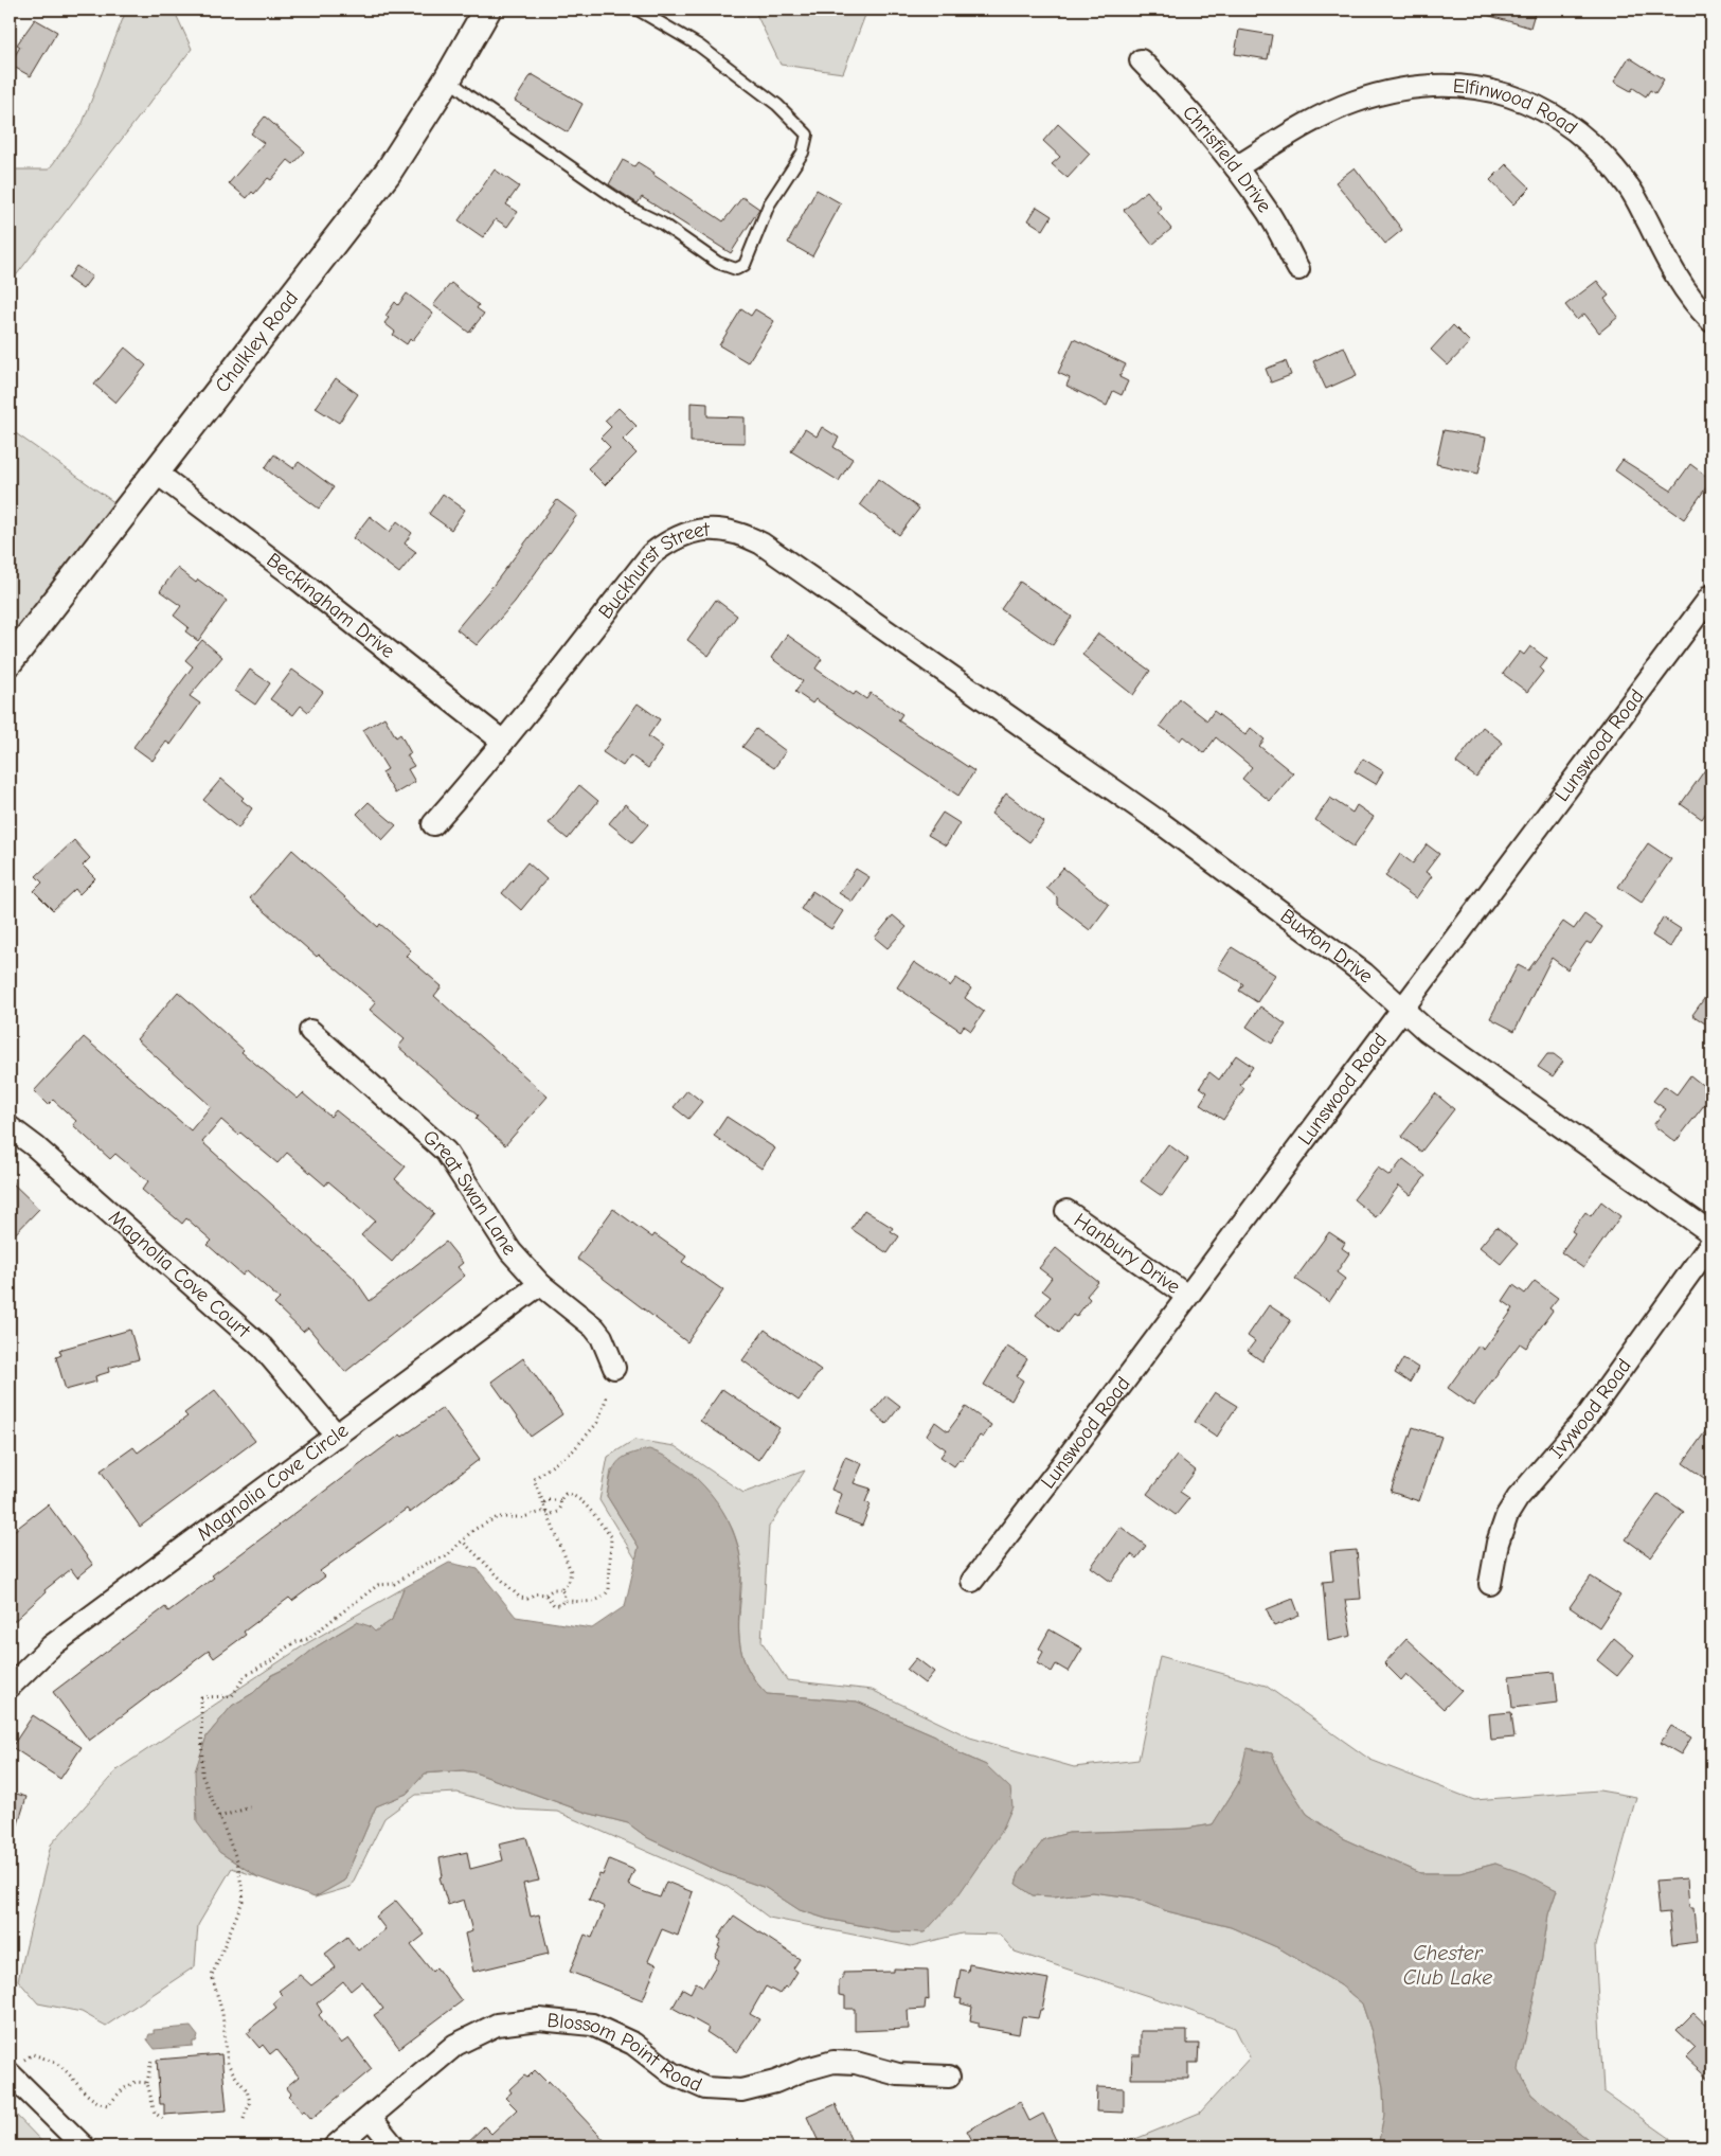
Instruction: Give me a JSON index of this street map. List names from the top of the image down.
{
  "streets": {
    "street": [
      "Elfinwood Road",
      "Chrisfield Drive",
      "Chalkley Road",
      "Buckhurst Street",
      "Beckingham Drive",
      "Lunswood Road",
      "Buxton Drive",
      "Great Swan Lane",
      "Hanbury Drive",
      "Magnolia Cove Court",
      "Ivywood Road",
      "Magnolia Cove Circle",
      "Blossom Point Road"
    ]
  },
  "crossings": [
    ["Elfinwood Road", "Chrisfield Drive"],
    ["Chalkley Road", "Beckingham Drive"],
    ["Buckhurst Street", "Beckingham Drive"],
    ["Buckhurst Street", "Buxton Drive"],
    ["Lunswood Road", "Buxton Drive"],
    ["Lunswood Road", "Hanbury Drive"],
    ["Great Swan Lane", "Magnolia Cove Circle"],
    ["Magnolia Cove Court", "Magnolia Cove Circle"]
  ],
  "water": ["Chester Club Lake"]
}
